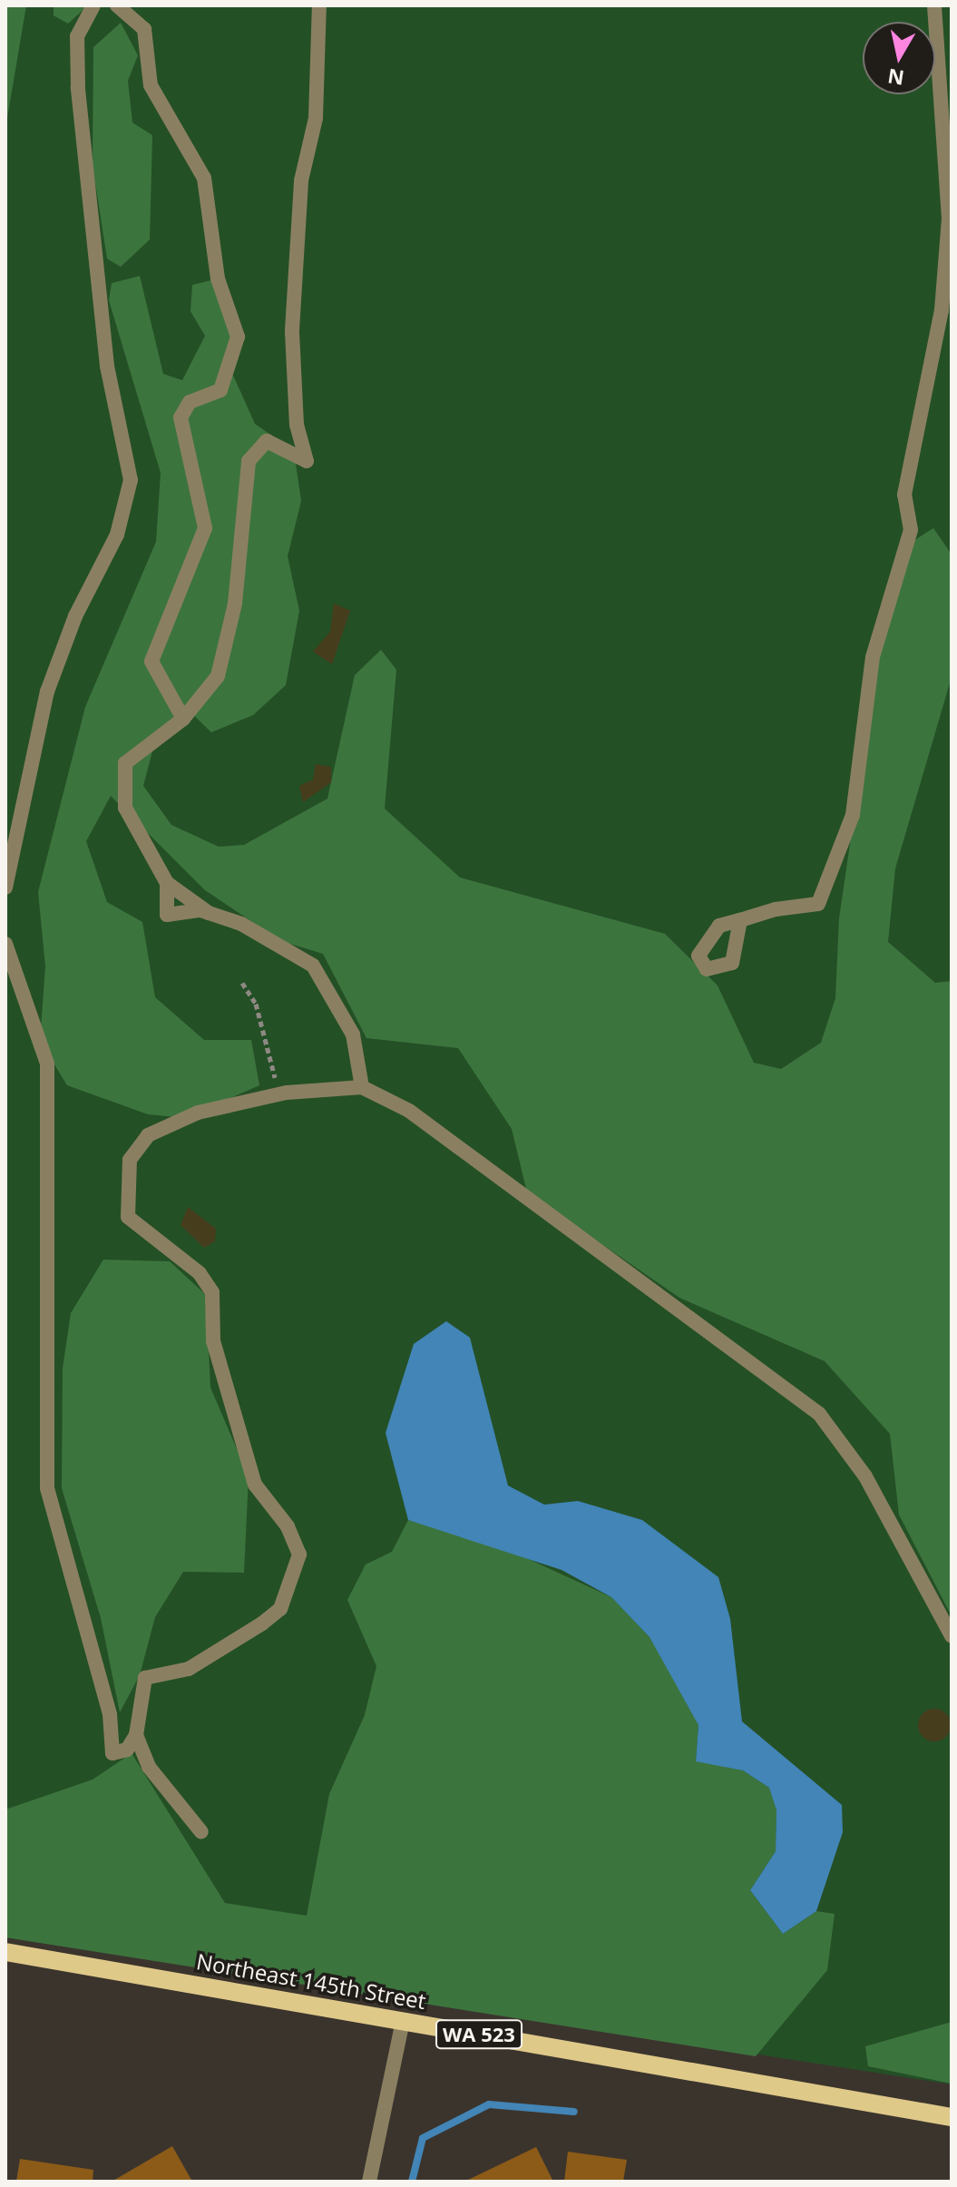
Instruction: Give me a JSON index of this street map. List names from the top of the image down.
{
  "streets": {
    "main road": ["Northeast 145th Street", "WA 523"]
  },
  "north": "bottom"
}
